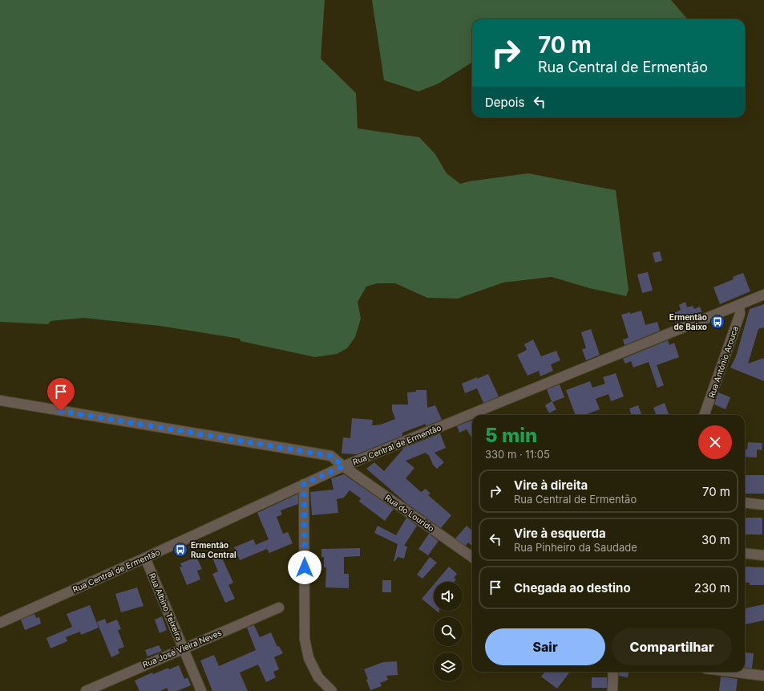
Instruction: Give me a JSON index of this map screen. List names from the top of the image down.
{
  "streets": {
    "street": [
      "Rua António Arouca",
      "Rua Central de Ermentão",
      "Rua do Lourido",
      "Rua Albino Teixeira",
      "Rua José Vieira Neves"
    ]
  },
  "crossings": [
    ["Rua António Arouca", "Rua Central de Ermentão"],
    ["Rua Central de Ermentão", "Rua do Lourido"],
    ["Rua Central de Ermentão", "Rua Albino Teixeira"],
    ["Rua Albino Teixeira", "Rua José Vieira Neves"]
  ],
  "places": {
    "bus stop": ["Ermentão de Baixo", "Ermentão Rua Central"]
  },
  "page": {
    "turn": ["70 m", "Rua Central de Ermentão"],
    "then": "Depois",
    "heading": ["5 min", "330 m · 11:05"],
    "list": [
      {
        "name": "Vire à direita",
        "note": "Rua Central de Ermentão",
        "value": "70 m"
      },
      {
        "name": "Vire à esquerda",
        "note": "Rua Pinheiro da Saudade",
        "value": "30 m"
      },
      {
        "name": "Chegada ao destino",
        "value": "230 m"
      }
    ],
    "buttons": ["Sair", "Compartilhar"]
  }
}
